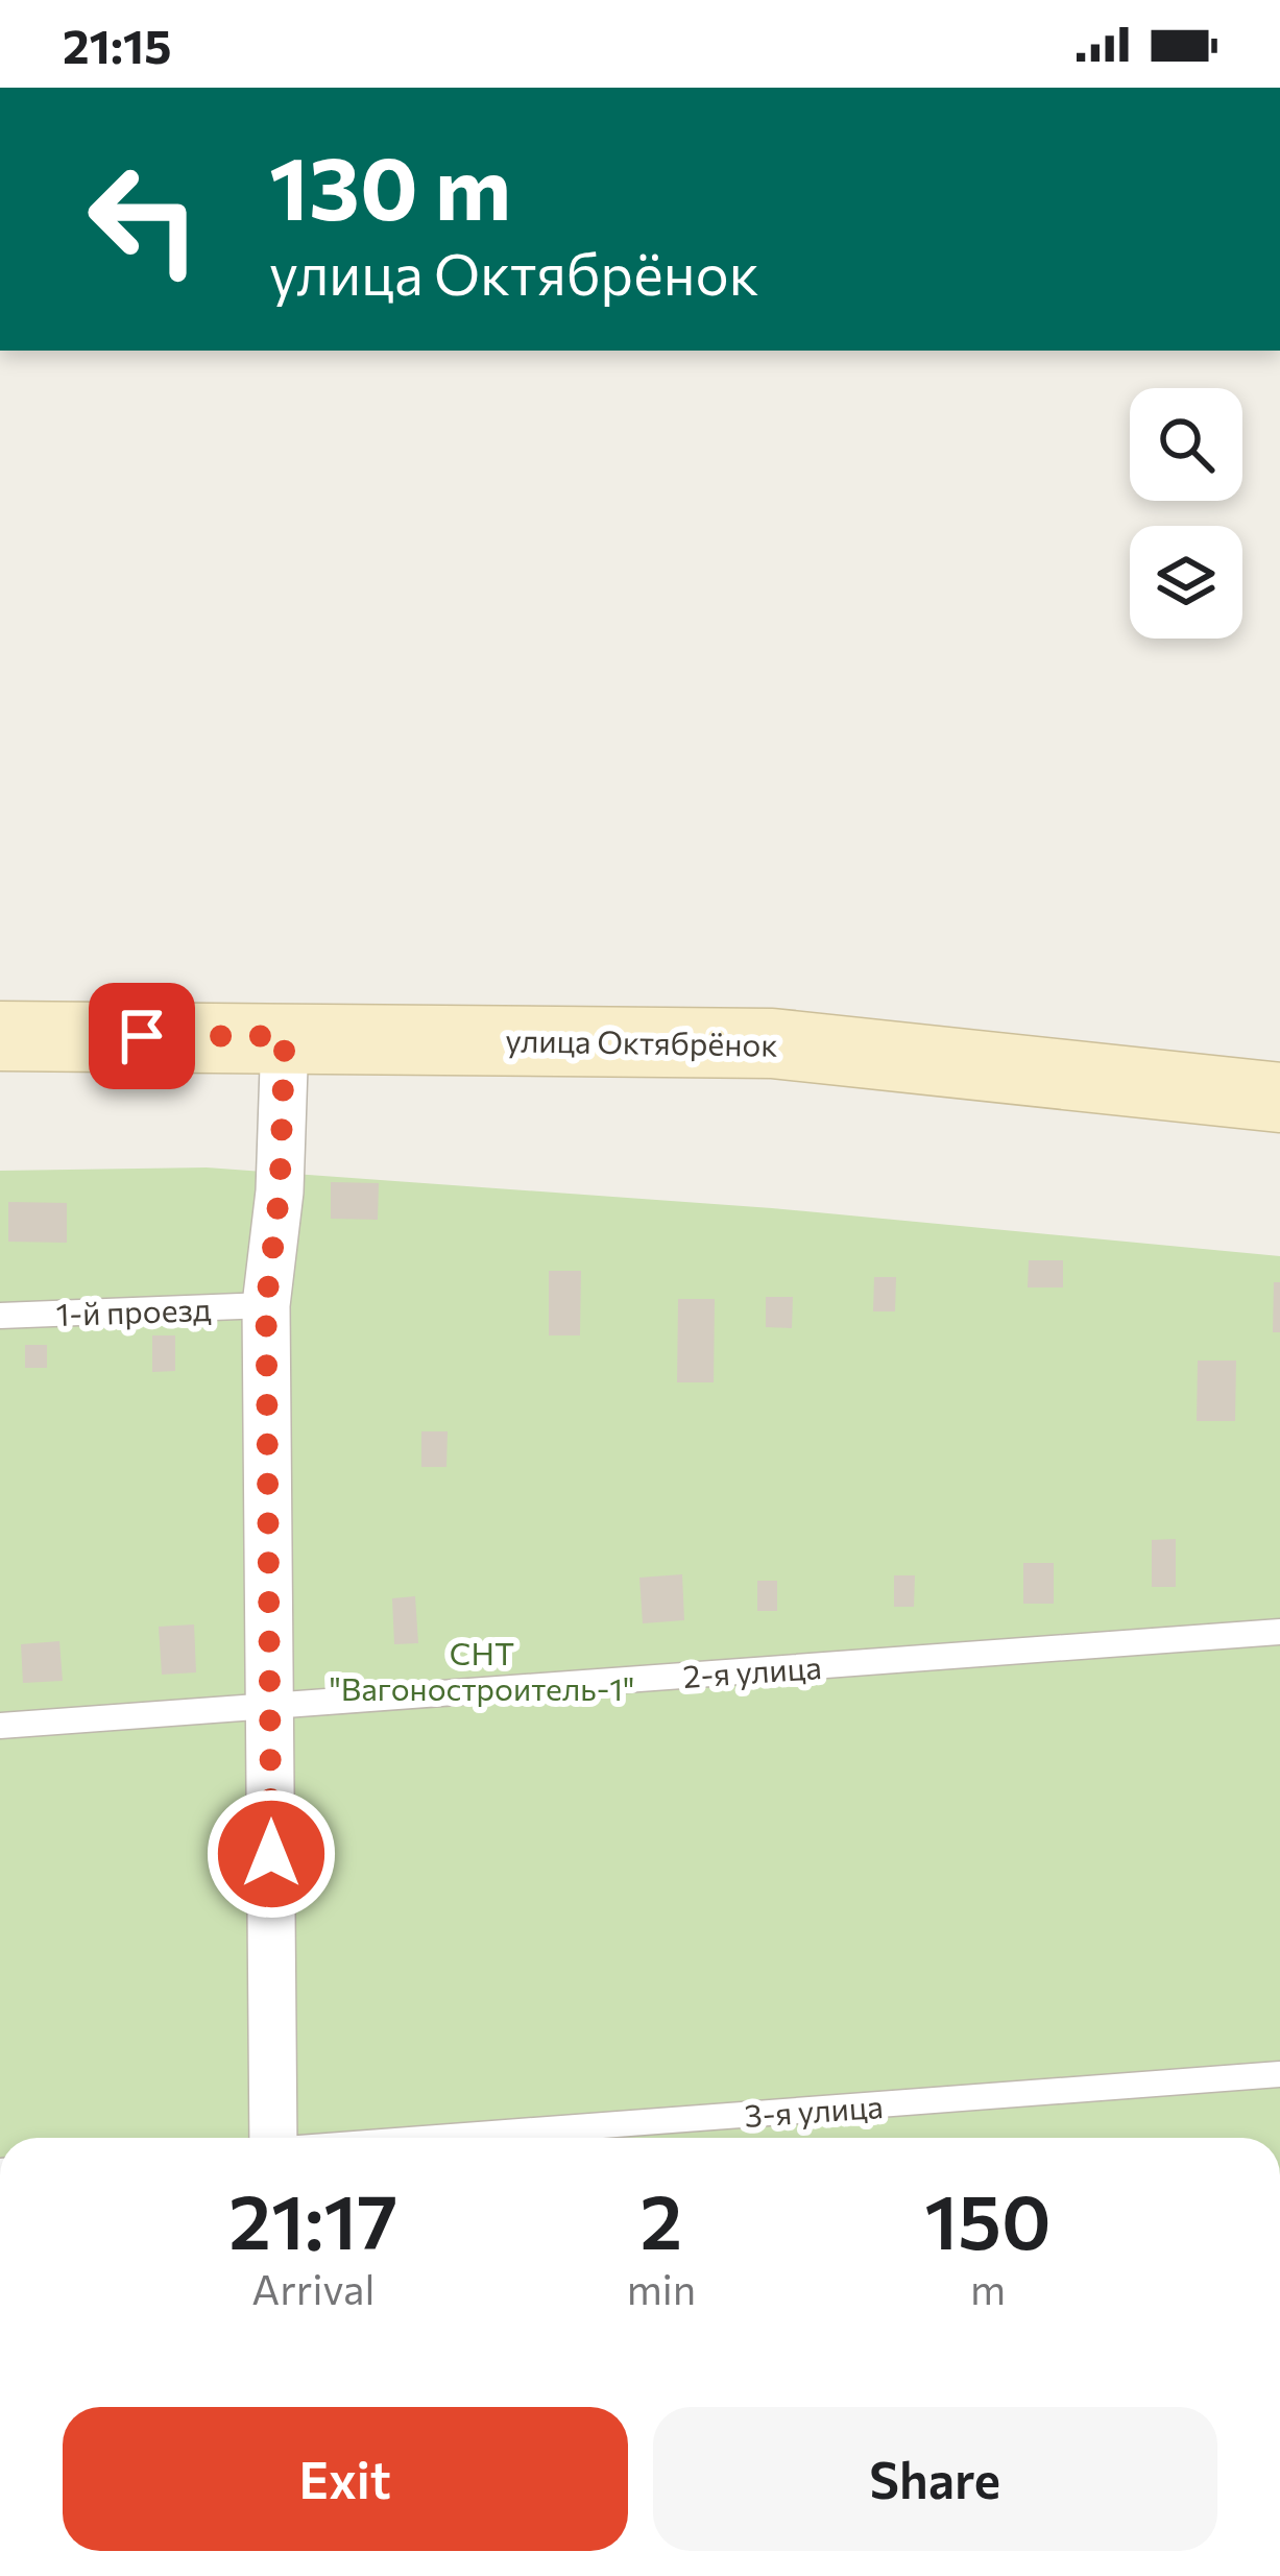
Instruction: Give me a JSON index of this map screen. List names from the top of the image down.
{
  "streets": {
    "street": ["улица Октябрёнок"],
    "lane": ["1-й проезд", "2-я улица", "3-я улица"]
  },
  "parks": ["СНТ \"Вагоностроитель-1\""],
  "page": {
    "status": "21:15",
    "turn": ["130 m", "улица Октябрёнок"],
    "eta": [
      "21:17",
      "Arrival",
      "2",
      "min",
      "150",
      "m"
    ],
    "buttons": ["Exit", "Share"]
  }
}
